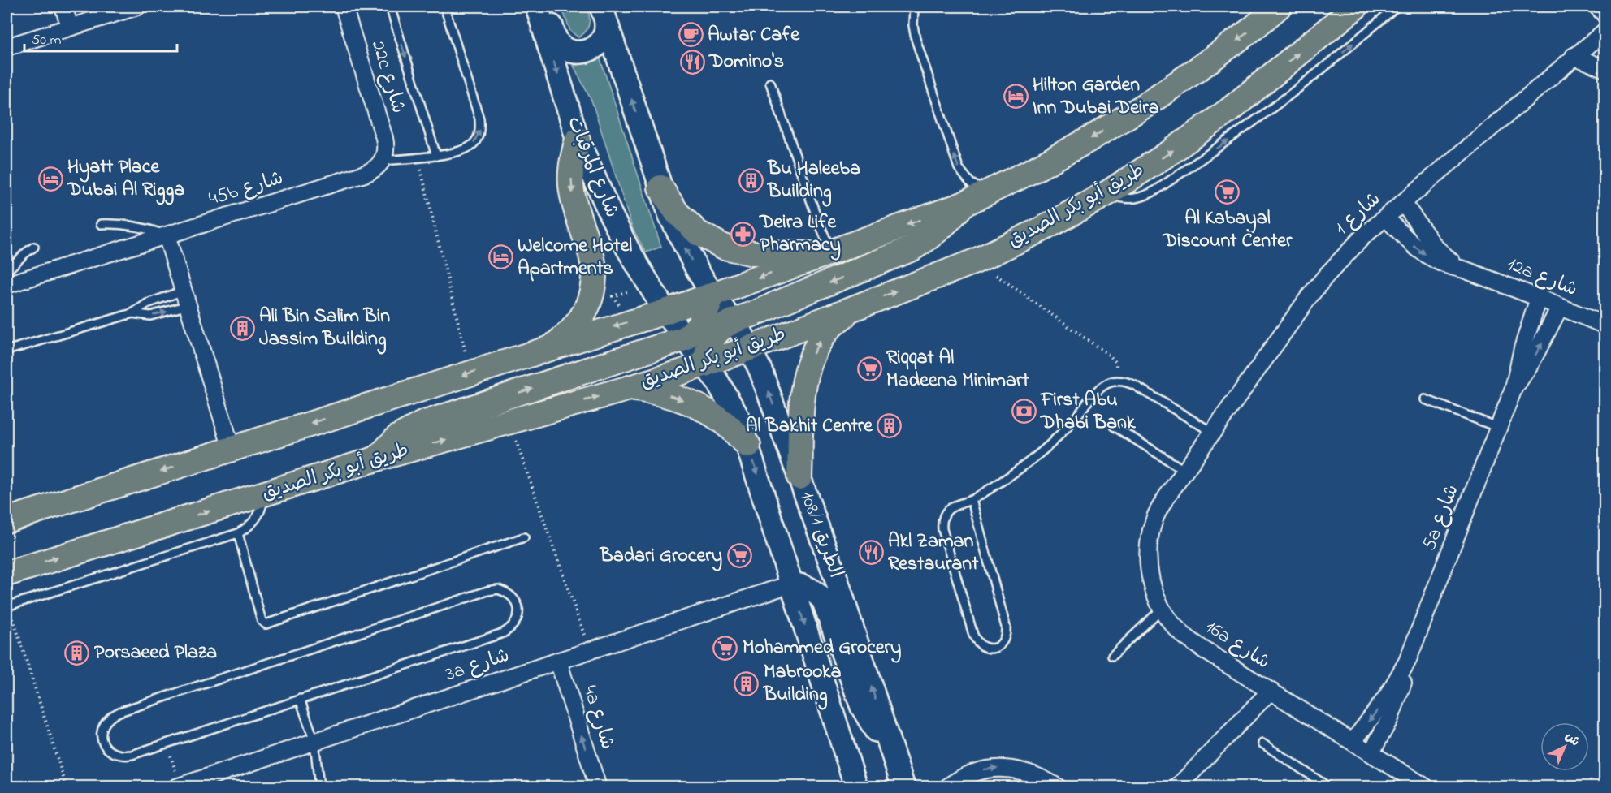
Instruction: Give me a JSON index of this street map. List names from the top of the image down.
{
  "streets": {
    "main road": ["طريق أبو بكر الصديق"],
    "street": [
      "22c شارع",
      "شارع المرقبات",
      "45b شارع",
      "شارع 1",
      "12a شارع",
      "5a شارع",
      "108/1 الطريق",
      "16a شارع",
      "3a شارع",
      "4a شارع"
    ]
  },
  "crossings": [
    ["22c شارع", "45b شارع"],
    ["شارع المرقبات", "طريق أبو بكر الصديق"],
    ["شارع المرقبات", "108/1 الطريق"],
    ["طريق أبو بكر الصديق", "108/1 الطريق"],
    ["شارع 1", "12a شارع"],
    ["شارع 1", "16a شارع"],
    ["12a شارع", "5a شارع"],
    ["5a شارع", "16a شارع"],
    ["108/1 الطريق", "3a شارع"],
    ["3a شارع", "4a شارع"]
  ],
  "one_way": ["4a شارع"],
  "places": {
    "cafe": ["Awtar Cafe"],
    "restaurant": ["Domino's", "Akl Zaman Restaurant"],
    "hotel": ["Hilton Garden Inn Dubai Deira", "Hyatt Place Dubai Al Rigga", "Welcome Hotel Apartments"],
    "building": [
      "Bu Haleeba Building",
      "Ali Bin Salim Bin Jassim Building",
      "Al Bakhit Centre",
      "Porsaeed Plaza",
      "Mabrooka Building"
    ],
    "supermarket": [
      "Al Kabayal Discount Center",
      "Riqqat Al Madeena Minimart",
      "Badari Grocery",
      "Mohammed Grocery"
    ],
    "pharmacy": ["Deira Life Pharmacy"],
    "bank": ["First Abu Dhabi Bank"]
  },
  "scale_bar": "50 m",
  "north": "top right"
}
